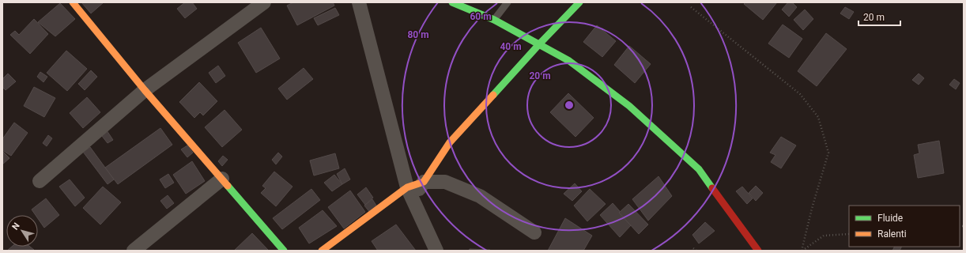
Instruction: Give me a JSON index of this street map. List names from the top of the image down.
{
  "legend": ["Fluide", "Ralenti"],
  "scale_bar": "20 m",
  "north": "top left",
  "rings": [
    "60 m",
    "80 m",
    "40 m",
    "20 m"
  ]
}
